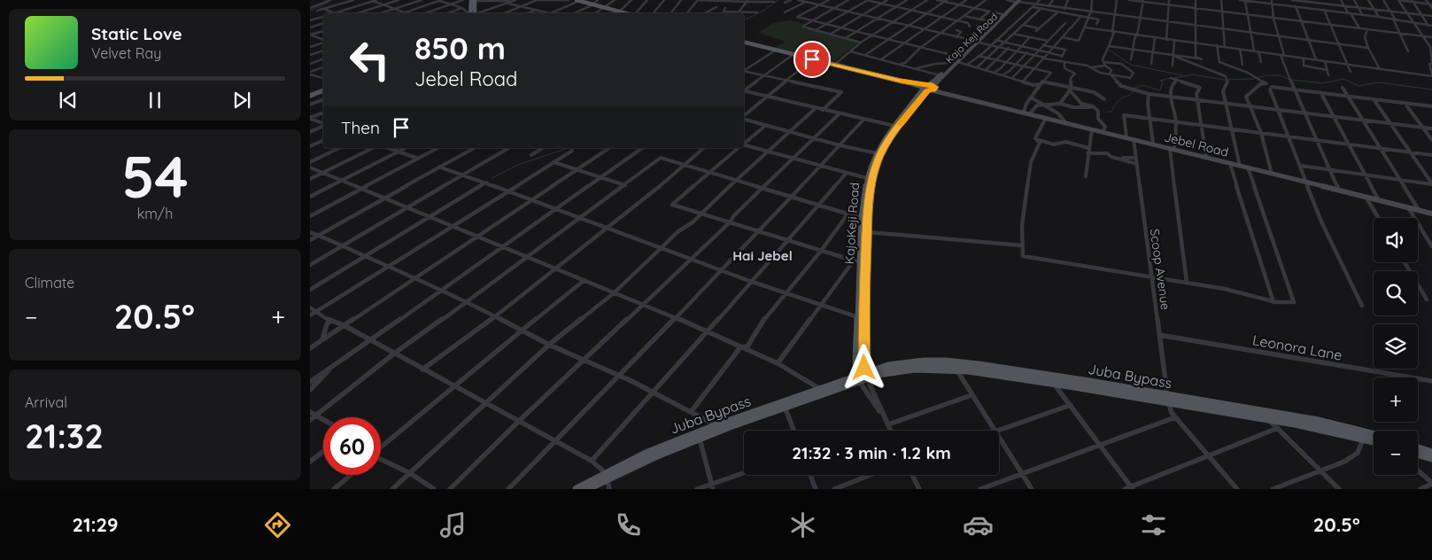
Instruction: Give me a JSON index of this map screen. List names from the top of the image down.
{
  "streets": {
    "main road": [
      "Kajo Keji Road",
      "Jebel Road",
      "KajoKeji Road",
      "Juba Bypass"
    ],
    "street": ["Scoop Avenue", "Leonora Lane"]
  },
  "crossings": [
    ["Kajo Keji Road", "Jebel Road"],
    ["Kajo Keji Road", "KajoKeji Road"],
    ["Jebel Road", "KajoKeji Road"],
    ["Jebel Road", "Scoop Avenue"],
    ["KajoKeji Road", "Juba Bypass"],
    ["Scoop Avenue", "Leonora Lane"],
    ["Scoop Avenue", "Juba Bypass"]
  ],
  "districts": ["Hai Jebel"],
  "page": {
    "turn": ["850 m", "Jebel Road"],
    "song": ["Static Love", "Velvet Ray"],
    "then": "Then",
    "tile": [
      ["54", "km/h"],
      "Climate",
      ["Arrival", "21:32"]
    ],
    "map_buttons": ["+", "−"],
    "heat": ["−", "20.5°", "+"],
    "limit": "60",
    "trip": "21:32 · 3 min · 1.2 km",
    "tabs": ["21:29", "20.5°"]
  }
}
